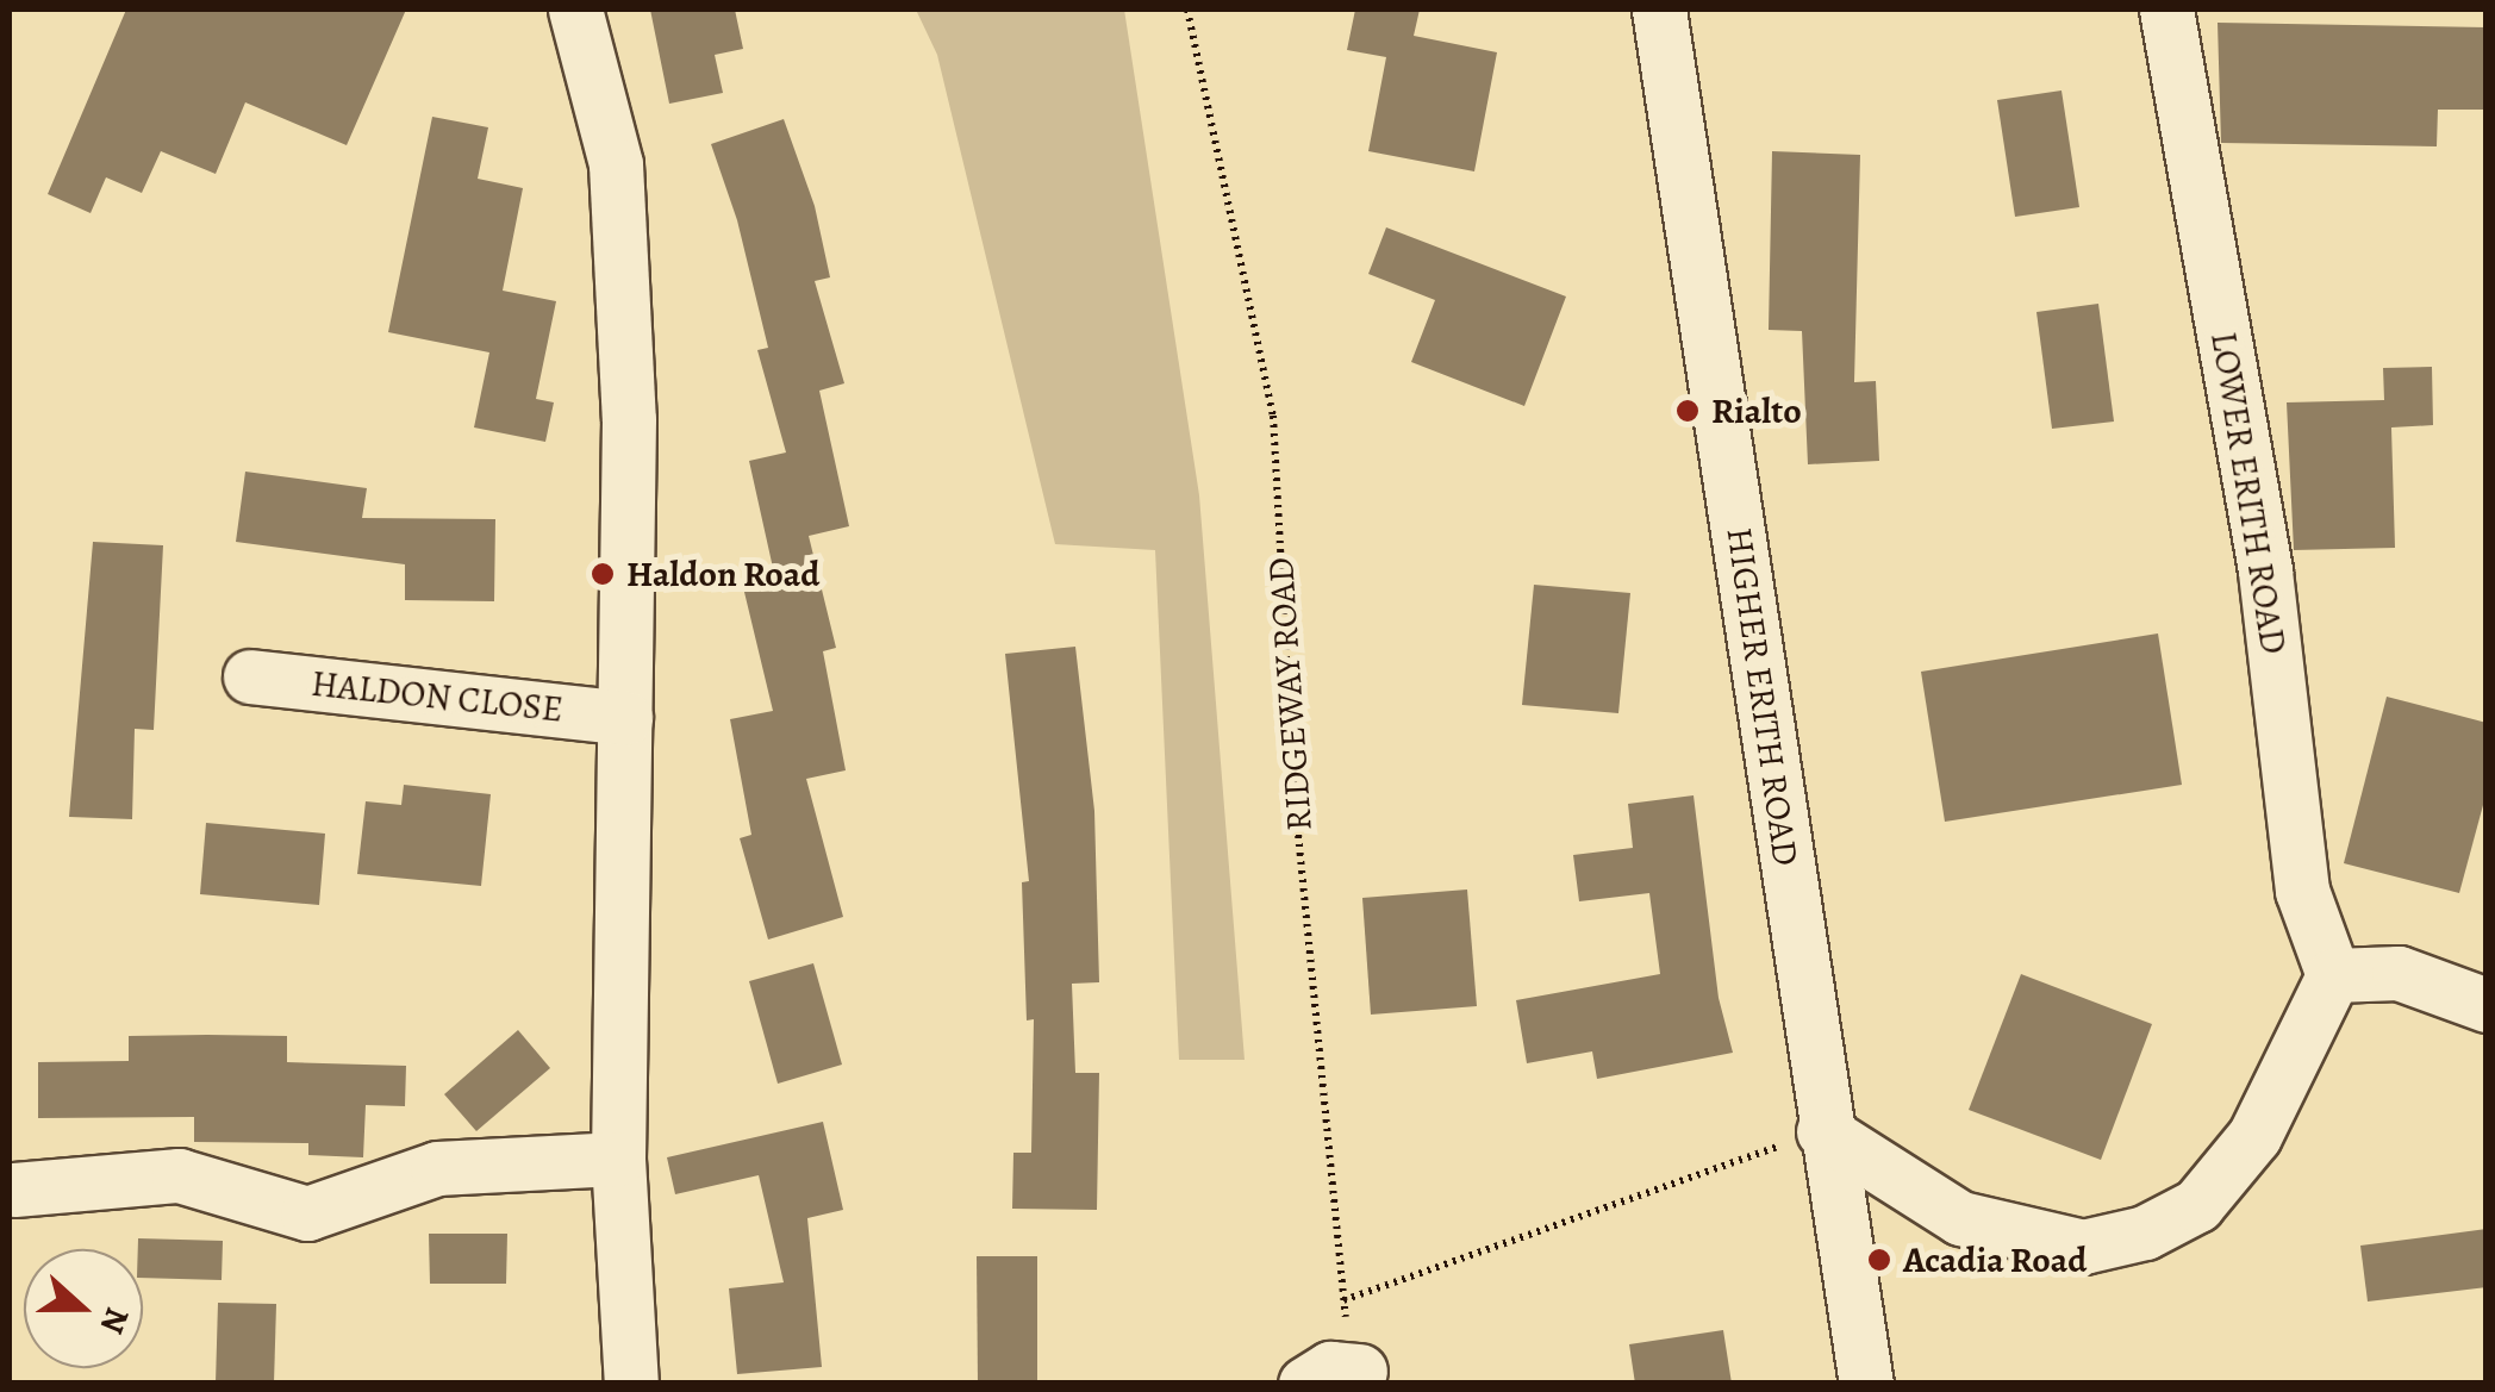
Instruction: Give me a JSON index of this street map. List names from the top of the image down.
{
  "streets": {
    "street": ["LOWER ERITH ROAD", "HALDON CLOSE", "HIGHER ERITH ROAD"],
    "path": ["RIDGEWAY ROAD"]
  },
  "places": ["Rialto", "Haldon Road", "Acadia Road"],
  "north": "right"
}
